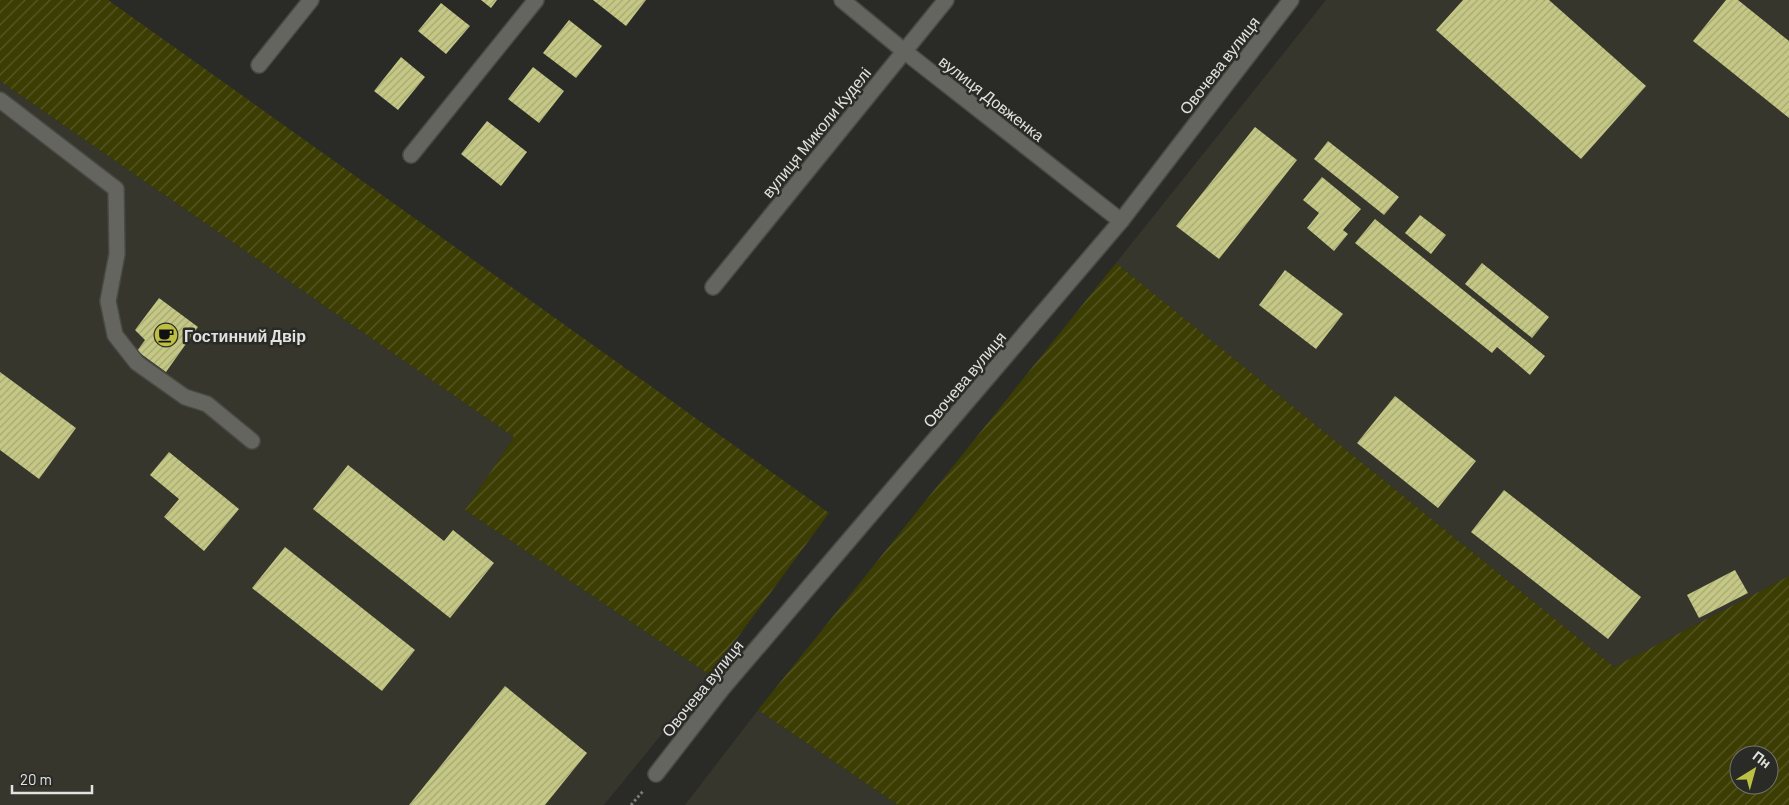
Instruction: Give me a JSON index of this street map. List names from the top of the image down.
{
  "streets": {
    "street": ["Овочева вулиця", "вулиця Довженка", "вулиця Миколи Куделі"]
  },
  "crossings": [
    ["Овочева вулиця", "вулиця Довженка"],
    ["вулиця Довженка", "вулиця Миколи Куделі"]
  ],
  "places": {
    "cafe": ["Гостинний Двір"]
  },
  "scale_bar": "20 m",
  "north": "top right"
}
